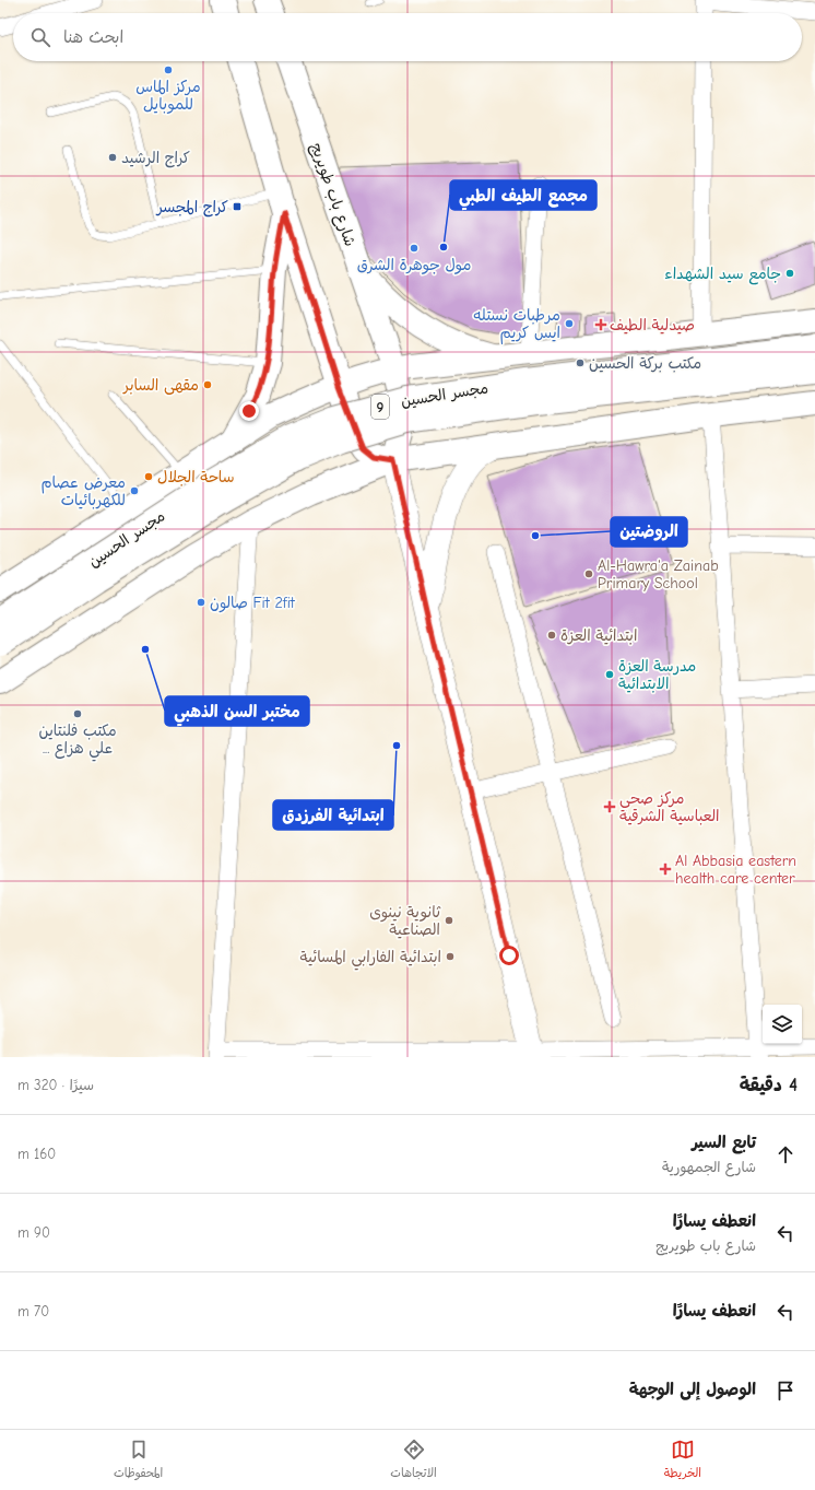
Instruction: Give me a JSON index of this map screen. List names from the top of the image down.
{
  "streets": {
    "main road": ["شارع باب طويريج", "مجسر الحسين", "9"]
  },
  "places": {
    "other": [
      "مركز الماس للموبايل",
      "كراج الرشيد",
      "مجمع الطيف الطبي",
      "مول جوهرة الشرق",
      "جامع سيد الشهداء",
      "مرطبات نستله ايس كريم",
      "مكتب بركة الحسين",
      "مقهى السابر",
      "ساحة الجلال",
      "معرض عصام للكهربائيات",
      "الروضتين",
      "Al-Hawra'a Zainab Primary School",
      "صالون Fit 2fit",
      "ابتدائية العزة",
      "مختبر السن الذهبي",
      "مدرسة العزة الابتدائية",
      "مكتب فلنتاين ... علي هزاع",
      "ابتدائية الفرزدق",
      "ثانوية نينوى الصناعية",
      "ابتدائية الفارابي المسائية"
    ],
    "transit": ["كراج المجسر"],
    "health": ["صيدلية الطيف", "مركز صحي العباسية الشرقية", "Al Abbasia eastern health care center"]
  },
  "page": {
    "search": "ابحث هنا",
    "heading": ["4 دقيقة", "سيرًا · 320 m"],
    "list": [
      ["تابع السير", "شارع الجمهورية", "160 m"],
      ["انعطف يسارًا", "شارع باب طويريج", "90 m"],
      ["انعطف يسارًا", "70 m"],
      "الوصول إلى الوجهة"
    ],
    "nav": ["الخريطة", "الاتجاهات", "المحفوظات"]
  }
}
